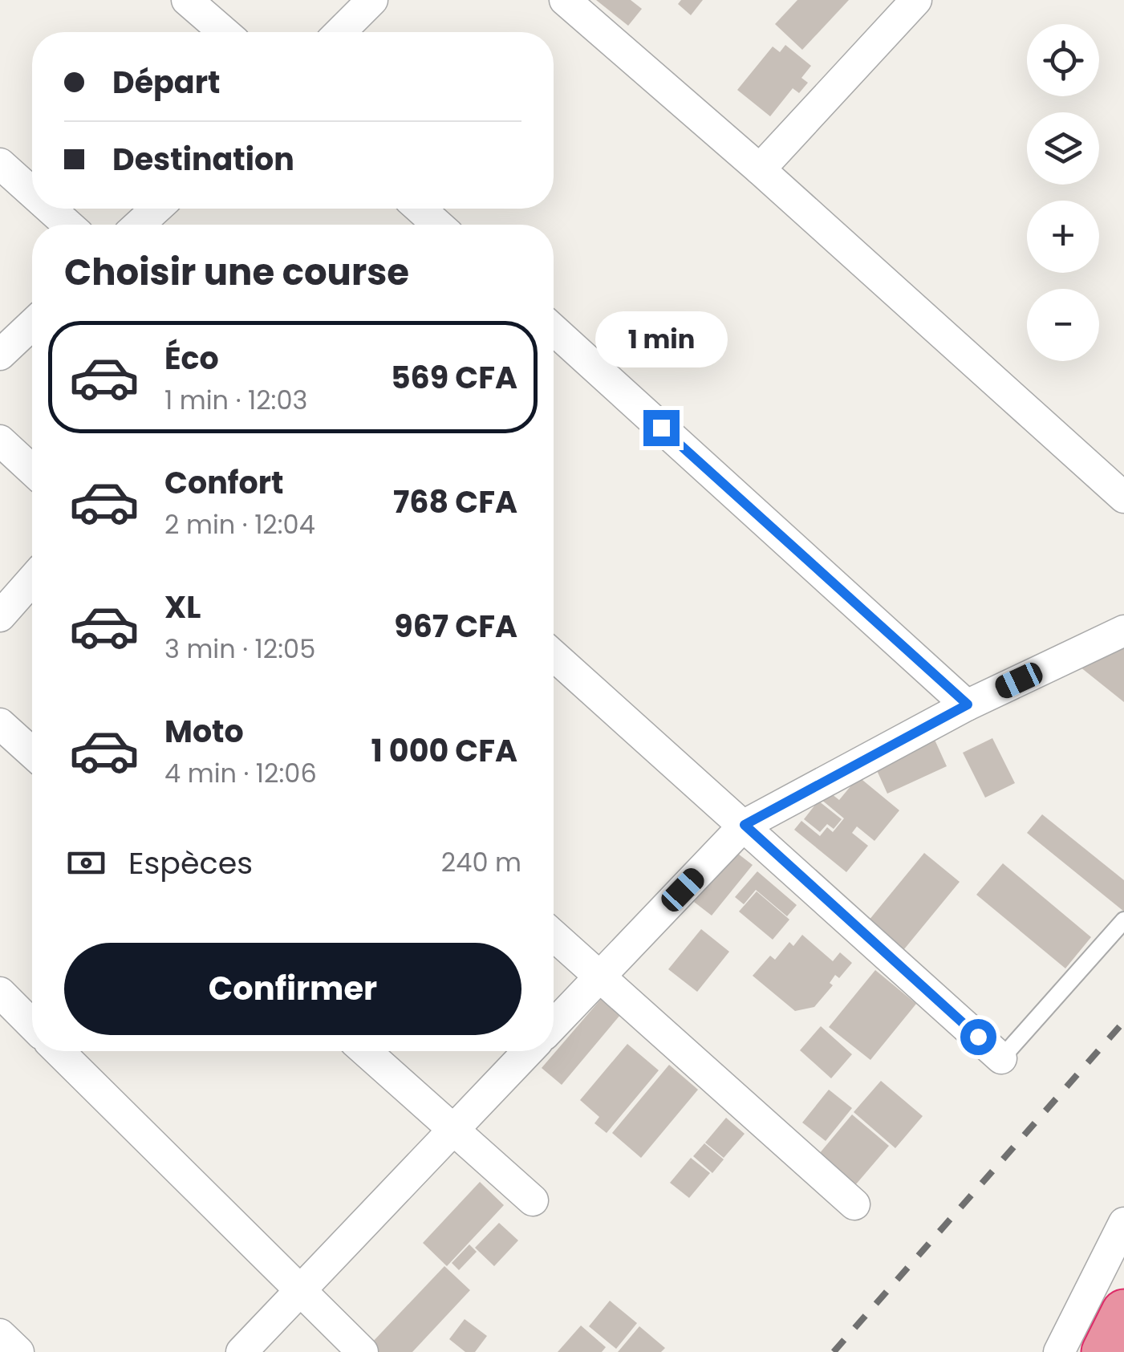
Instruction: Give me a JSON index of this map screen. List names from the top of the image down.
{
  "page": {
    "map_buttons": ["+", "−"],
    "banner": ["Départ", "Destination"],
    "heading": "Choisir une course",
    "bubble": "1 min",
    "list": [
      {
        "name": "Éco",
        "note": "1 min · 12:03",
        "value": "569 CFA"
      },
      {
        "name": "Confort",
        "note": "2 min · 12:04",
        "value": "768 CFA"
      },
      {
        "name": "XL",
        "note": "3 min · 12:05",
        "value": "967 CFA"
      },
      {
        "name": "Moto",
        "note": "4 min · 12:06",
        "value": "1 000 CFA"
      }
    ],
    "pay": ["Espèces", "240 m"],
    "buttons": "Confirmer"
  }
}
